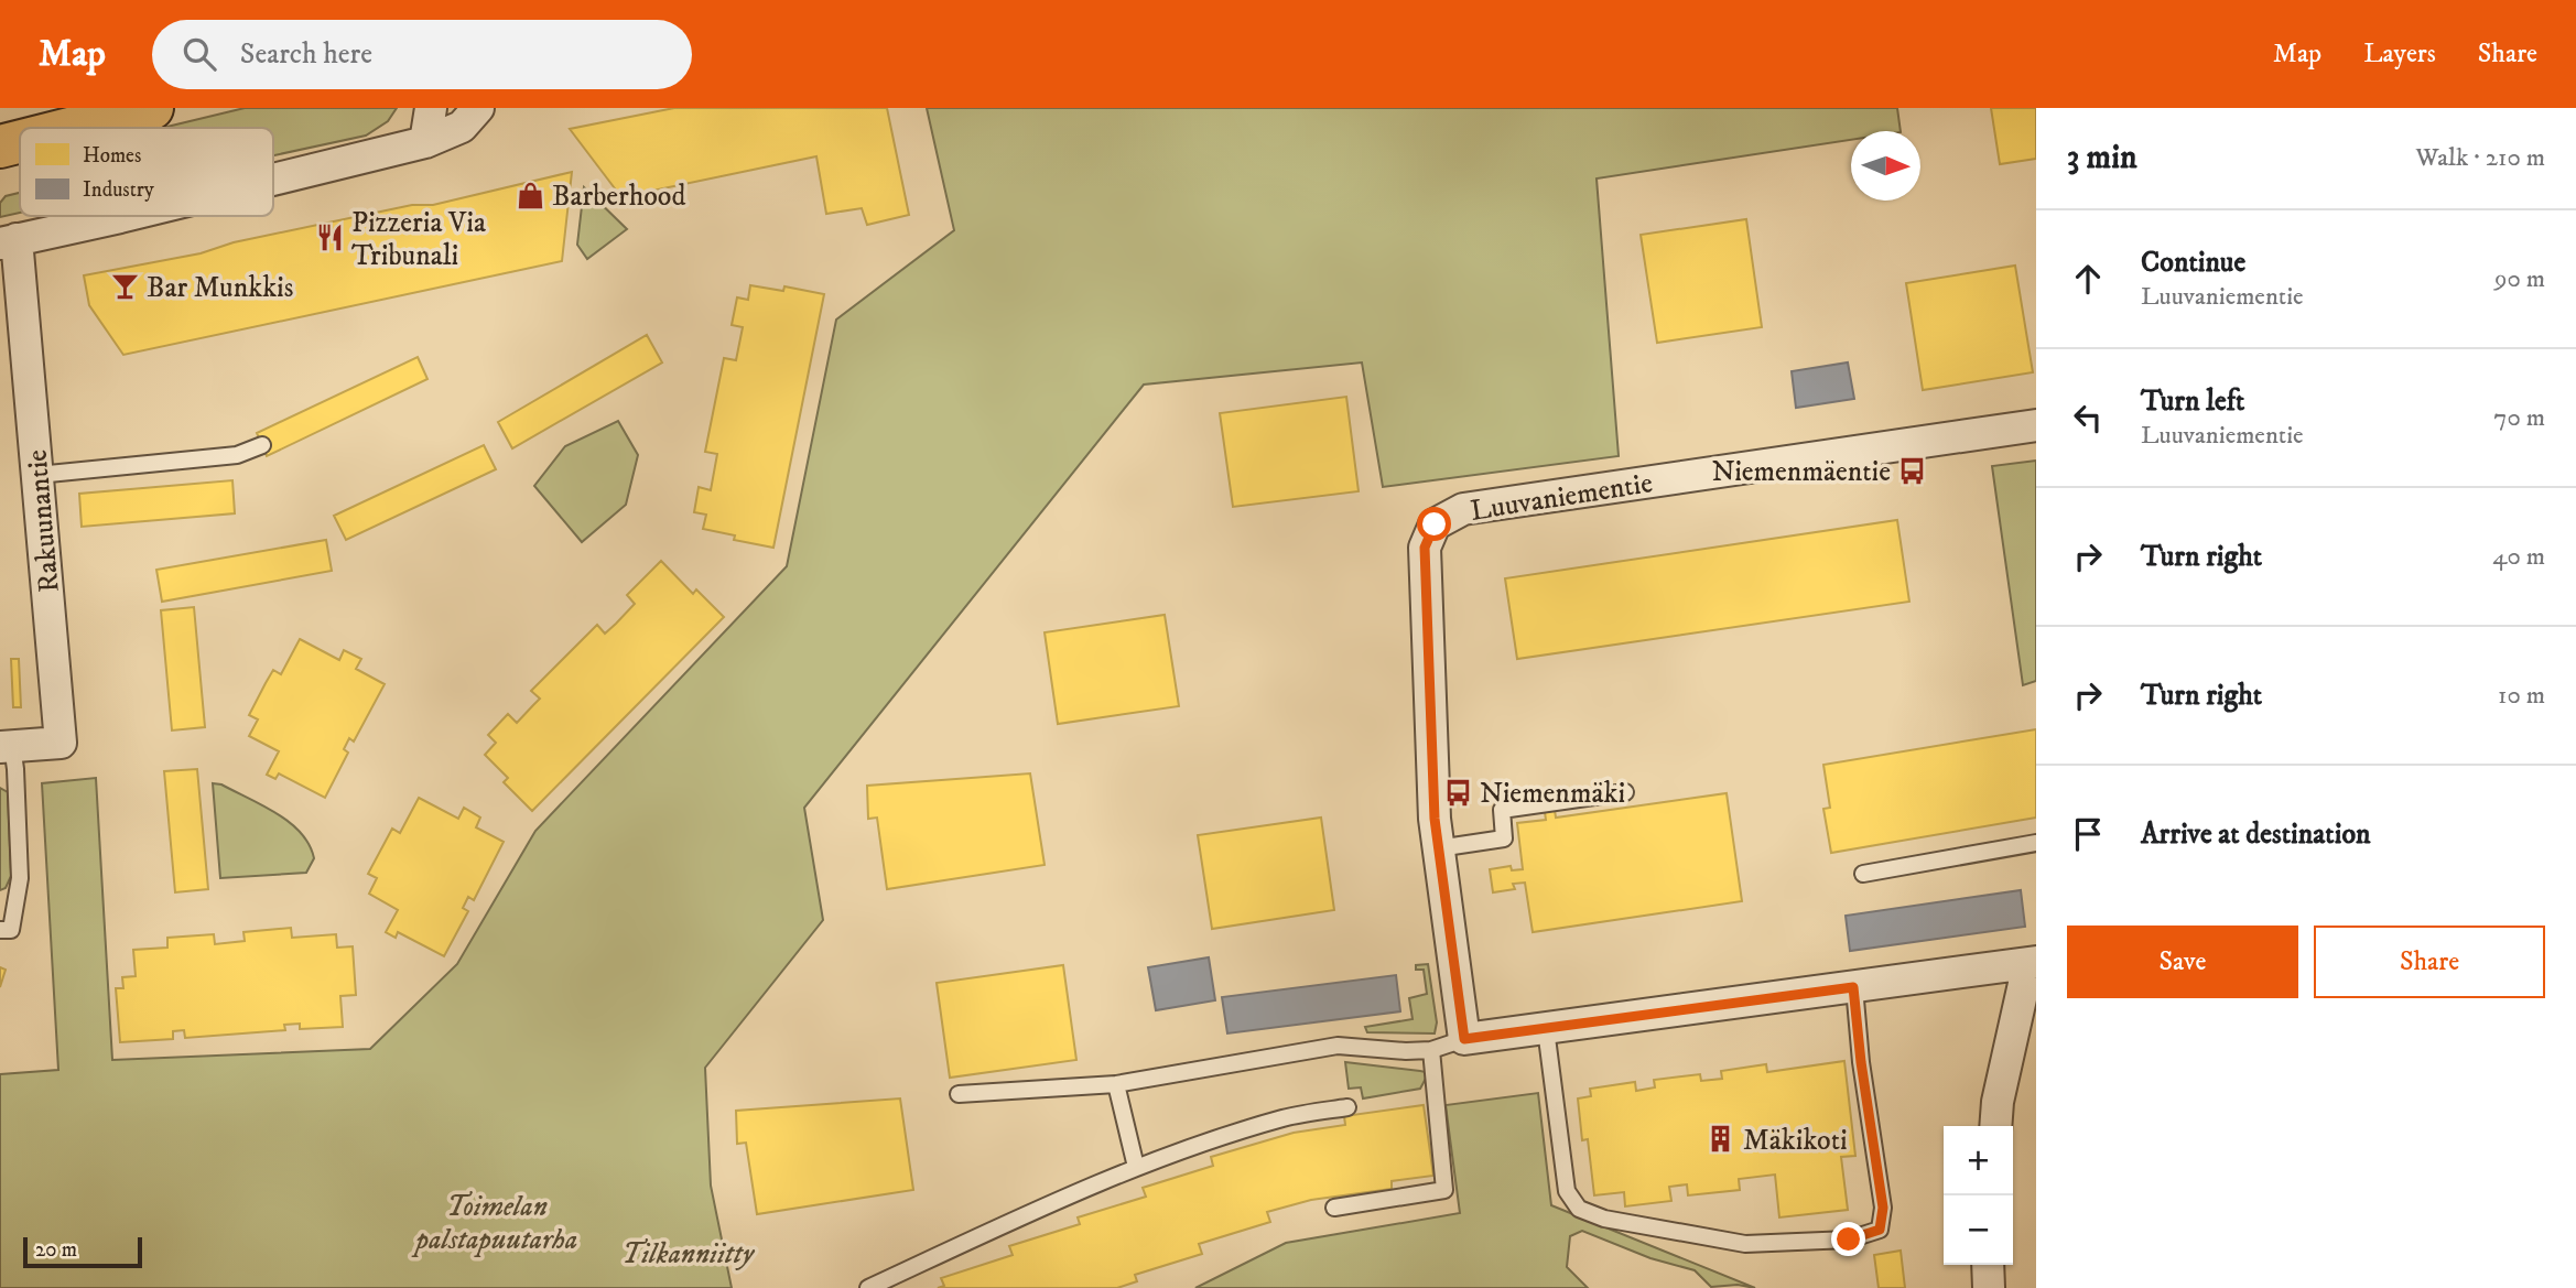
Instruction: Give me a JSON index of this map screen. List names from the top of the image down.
{
  "streets": {
    "street": ["Luuvaniementie", "Rakuunantie"]
  },
  "parks": ["Toimelan palstapuutarha", "Tilkanniitty"],
  "places": {
    "shop": ["Barberhood"],
    "restaurant": ["Pizzeria Via Tribunali"],
    "bar": ["Bar Munkkis"],
    "bus stop": ["Niemenmäentie", "Niemenmäki"],
    "building": ["Mäkikoti"]
  },
  "legend": ["Homes", "Industry"],
  "scale_bar": "20 m",
  "north": "right",
  "page": {
    "header": "Map",
    "search": "Search here",
    "nav": ["Map", "Layers", "Share"],
    "heading": ["3 min", "Walk · 210 m"],
    "list": [
      ["Continue", "Luuvaniementie", "90 m"],
      ["Turn left", "Luuvaniementie", "70 m"],
      ["Turn right", "40 m"],
      ["Turn right", "10 m"],
      "Arrive at destination"
    ],
    "buttons": ["Save", "Share"],
    "map_buttons": ["+", "−"],
    "scale": "20 m"
  }
}
